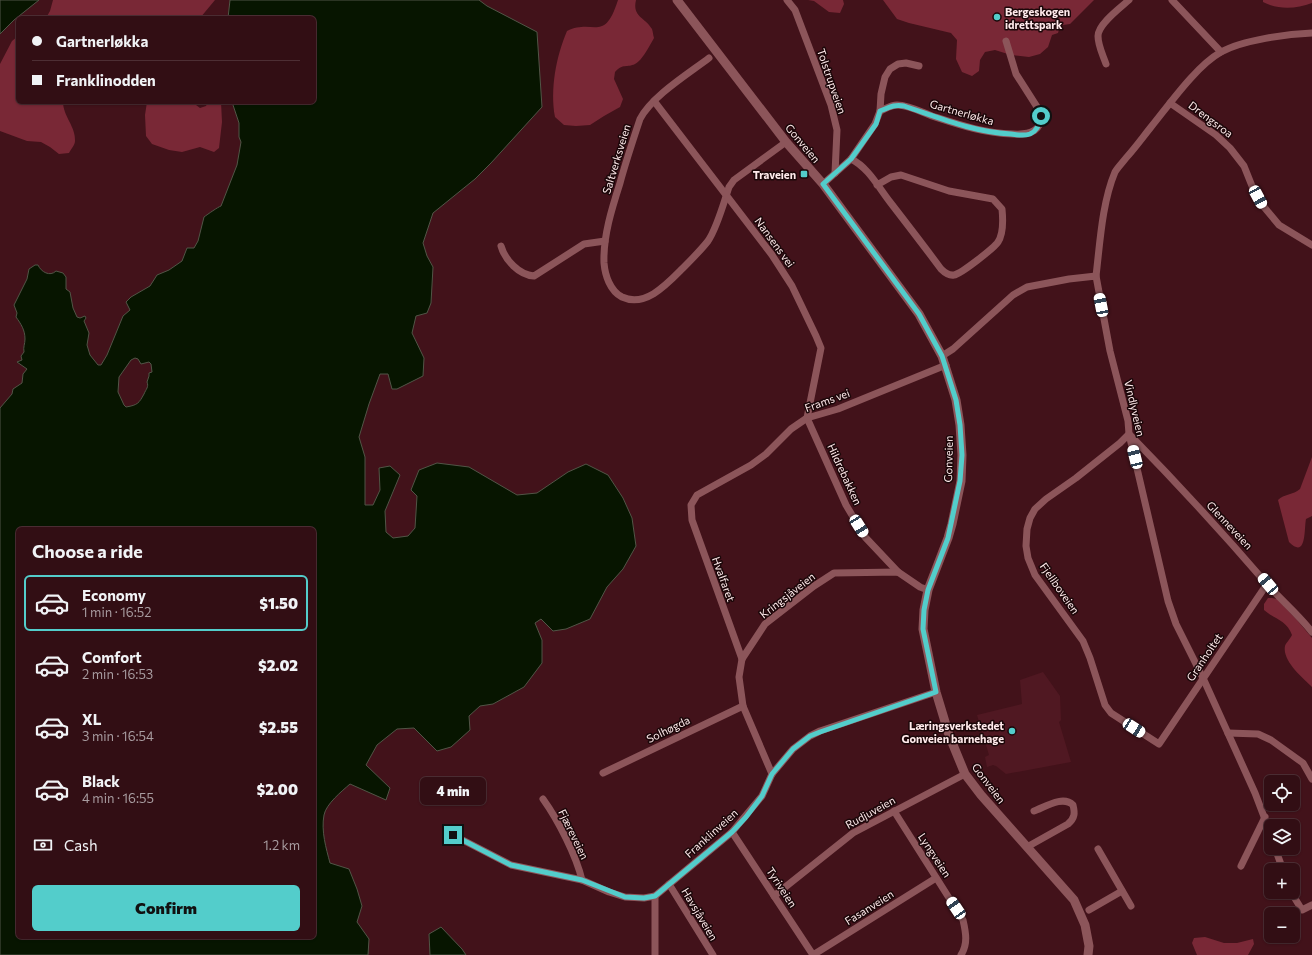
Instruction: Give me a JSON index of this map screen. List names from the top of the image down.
{
  "streets": {
    "street": [
      "Tolstrupveien",
      "Gartnerløkka",
      "Drengsroa",
      "Gonveien",
      "Saltverksveien",
      "Nansens vei",
      "Frams vei",
      "Vindlyveien",
      "Hildrebakken",
      "Glenneveien",
      "Hvalfaret",
      "Fjellboveien",
      "Kringsjåveien",
      "Granholtet",
      "Solhøgda",
      "Rudjuveien",
      "Franklinveien",
      "Fjæreveien",
      "Lyngveien",
      "Tyriveien",
      "Fasanveien",
      "Havsjåveien"
    ]
  },
  "crossings": [
    ["Drengsroa", "Vindlyveien"],
    ["Gonveien", "Frams vei"],
    ["Gonveien", "Rudjuveien"],
    ["Gonveien", "Franklinveien"],
    ["Saltverksveien", "Nansens vei"],
    ["Nansens vei", "Frams vei"],
    ["Nansens vei", "Hildrebakken"],
    ["Frams vei", "Hildrebakken"],
    ["Frams vei", "Hvalfaret"],
    ["Vindlyveien", "Glenneveien"],
    ["Vindlyveien", "Fjellboveien"],
    ["Vindlyveien", "Granholtet"],
    ["Hildrebakken", "Kringsjåveien"],
    ["Glenneveien", "Fjellboveien"],
    ["Glenneveien", "Granholtet"],
    ["Hvalfaret", "Kringsjåveien"],
    ["Fjellboveien", "Granholtet"],
    ["Kringsjåveien", "Solhøgda"],
    ["Kringsjåveien", "Franklinveien"],
    ["Rudjuveien", "Lyngveien"],
    ["Rudjuveien", "Tyriveien"],
    ["Franklinveien", "Tyriveien"],
    ["Franklinveien", "Havsjåveien"],
    ["Lyngveien", "Fasanveien"],
    ["Tyriveien", "Fasanveien"]
  ],
  "places": {
    "other": ["Bergeskogen idrettspark", "Læringsverkstedet Gonveien barnehage"],
    "transit": ["Traveien"]
  },
  "page": {
    "banner": ["Gartnerløkka", "Franklinodden"],
    "heading": "Choose a ride",
    "list": [
      {
        "name": "Economy",
        "note": "1 min · 16:52",
        "value": "$1.50"
      },
      {
        "name": "Comfort",
        "note": "2 min · 16:53",
        "value": "$2.02"
      },
      {
        "name": "XL",
        "note": "3 min · 16:54",
        "value": "$2.55"
      },
      {
        "name": "Black",
        "note": "4 min · 16:55",
        "value": "$2.00"
      }
    ],
    "map_buttons": ["+", "−"],
    "bubble": "4 min",
    "pay": ["Cash", "1.2 km"],
    "buttons": "Confirm"
  }
}
